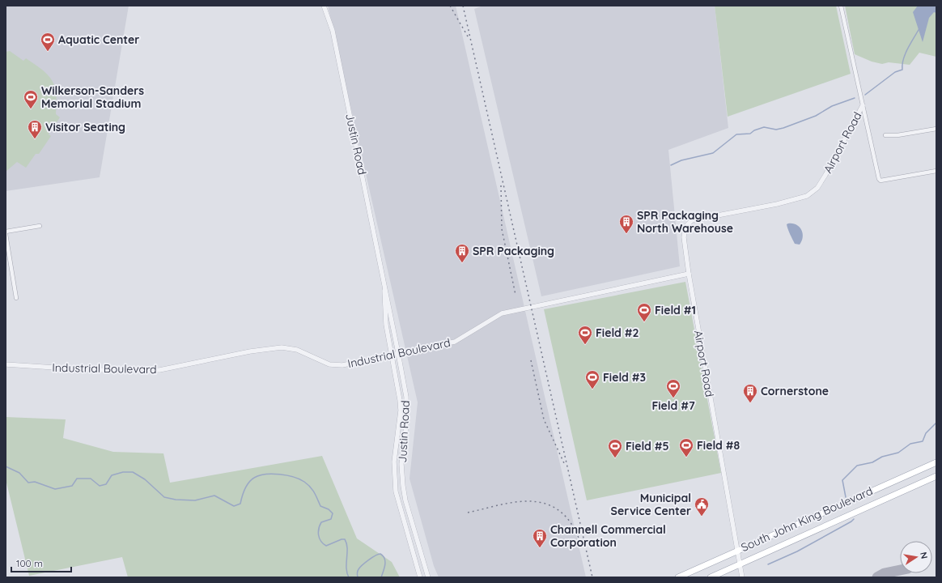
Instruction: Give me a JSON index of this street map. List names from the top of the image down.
{
  "streets": {
    "main road": ["South John King Boulevard"],
    "street": ["Airport Road", "Justin Road", "Industrial Boulevard"]
  },
  "crossings": [
    ["Airport Road", "Industrial Boulevard"],
    ["Airport Road", "South John King Boulevard"],
    ["Justin Road", "Industrial Boulevard"]
  ],
  "places": {
    "sports": [
      "Aquatic Center",
      "Wilkerson-Sanders Memorial Stadium",
      "Field #1",
      "Field #2",
      "Field #3",
      "Field #7",
      "Field #8",
      "Field #5"
    ],
    "building": [
      "Visitor Seating",
      "SPR Packaging North Warehouse",
      "SPR Packaging",
      "Cornerstone",
      "Channell Commercial Corporation"
    ],
    "public building": ["Municipal Service Center"]
  },
  "scale_bar": "100 m",
  "north": "right"
}
